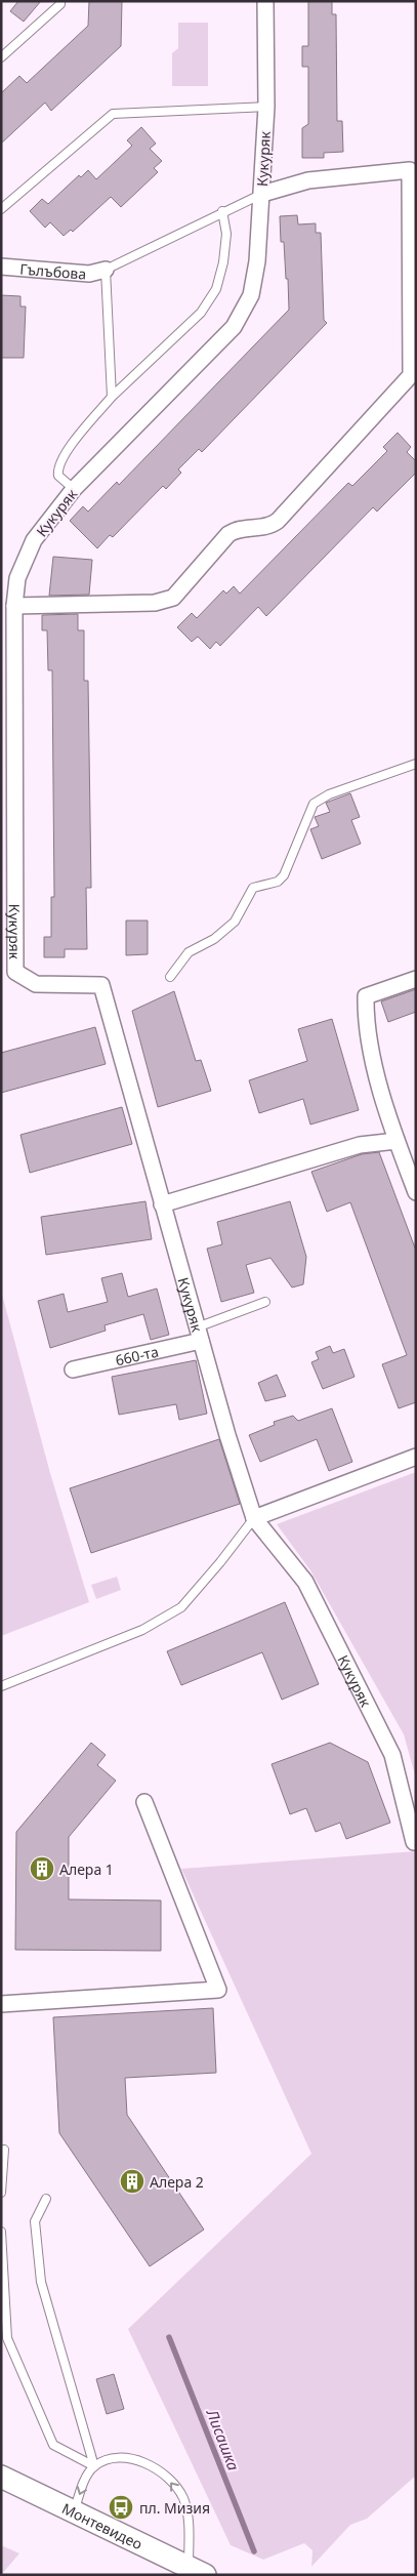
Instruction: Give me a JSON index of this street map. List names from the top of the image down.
{
  "streets": {
    "street": [
      "Кукуряк",
      "Гълъбова",
      "660-та",
      "Монтевидео"
    ]
  },
  "crossings": [
    ["Кукуряк", "660-та"]
  ],
  "water": ["Лисашка"],
  "places": {
    "building": ["Алера 1", "Алера 2"],
    "bus stop": ["пл. Мизия"]
  }
}
